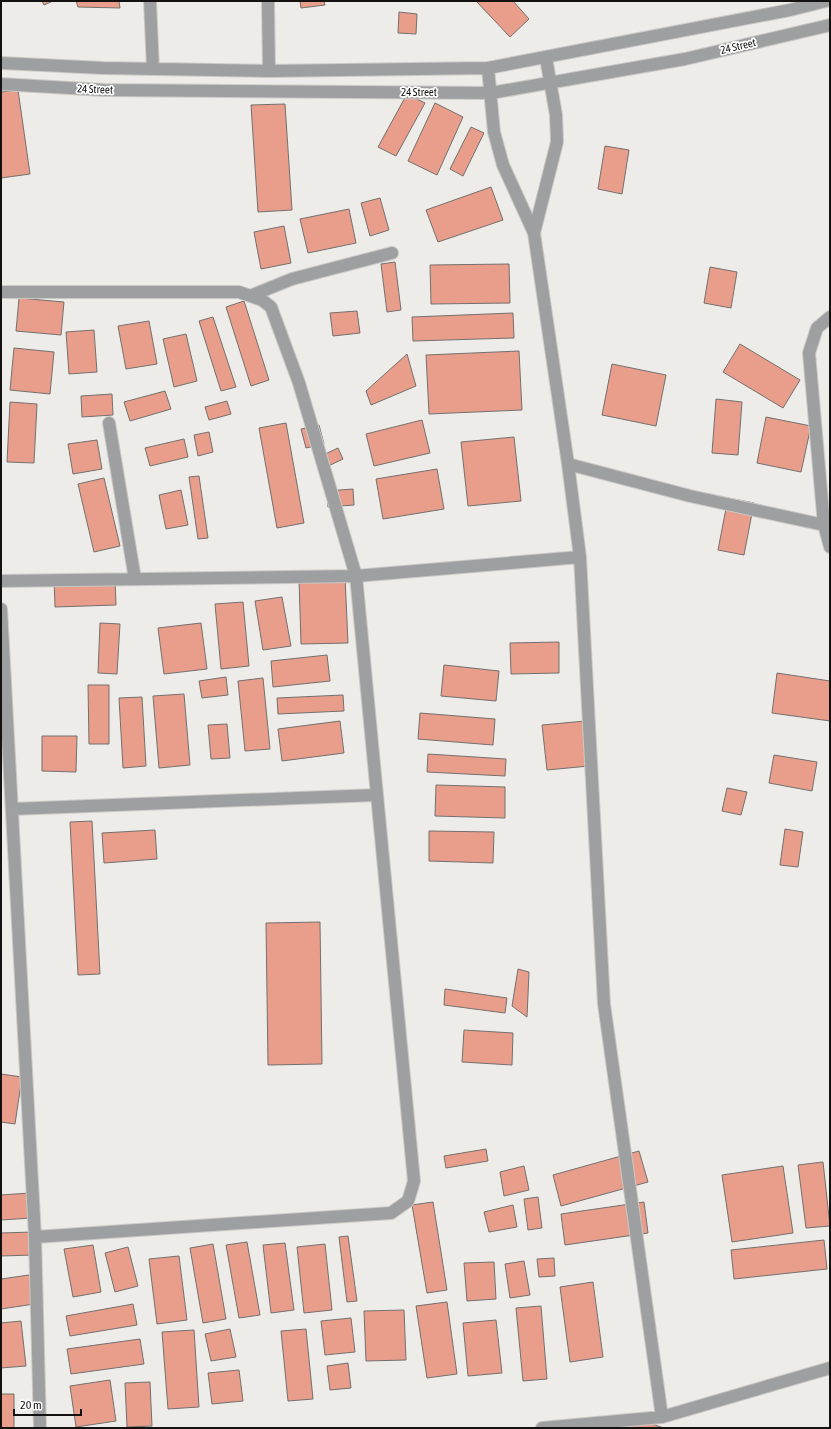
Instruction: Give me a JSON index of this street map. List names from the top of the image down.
{
  "streets": {
    "street": ["24 Street"]
  },
  "scale_bar": "20 m"
}
